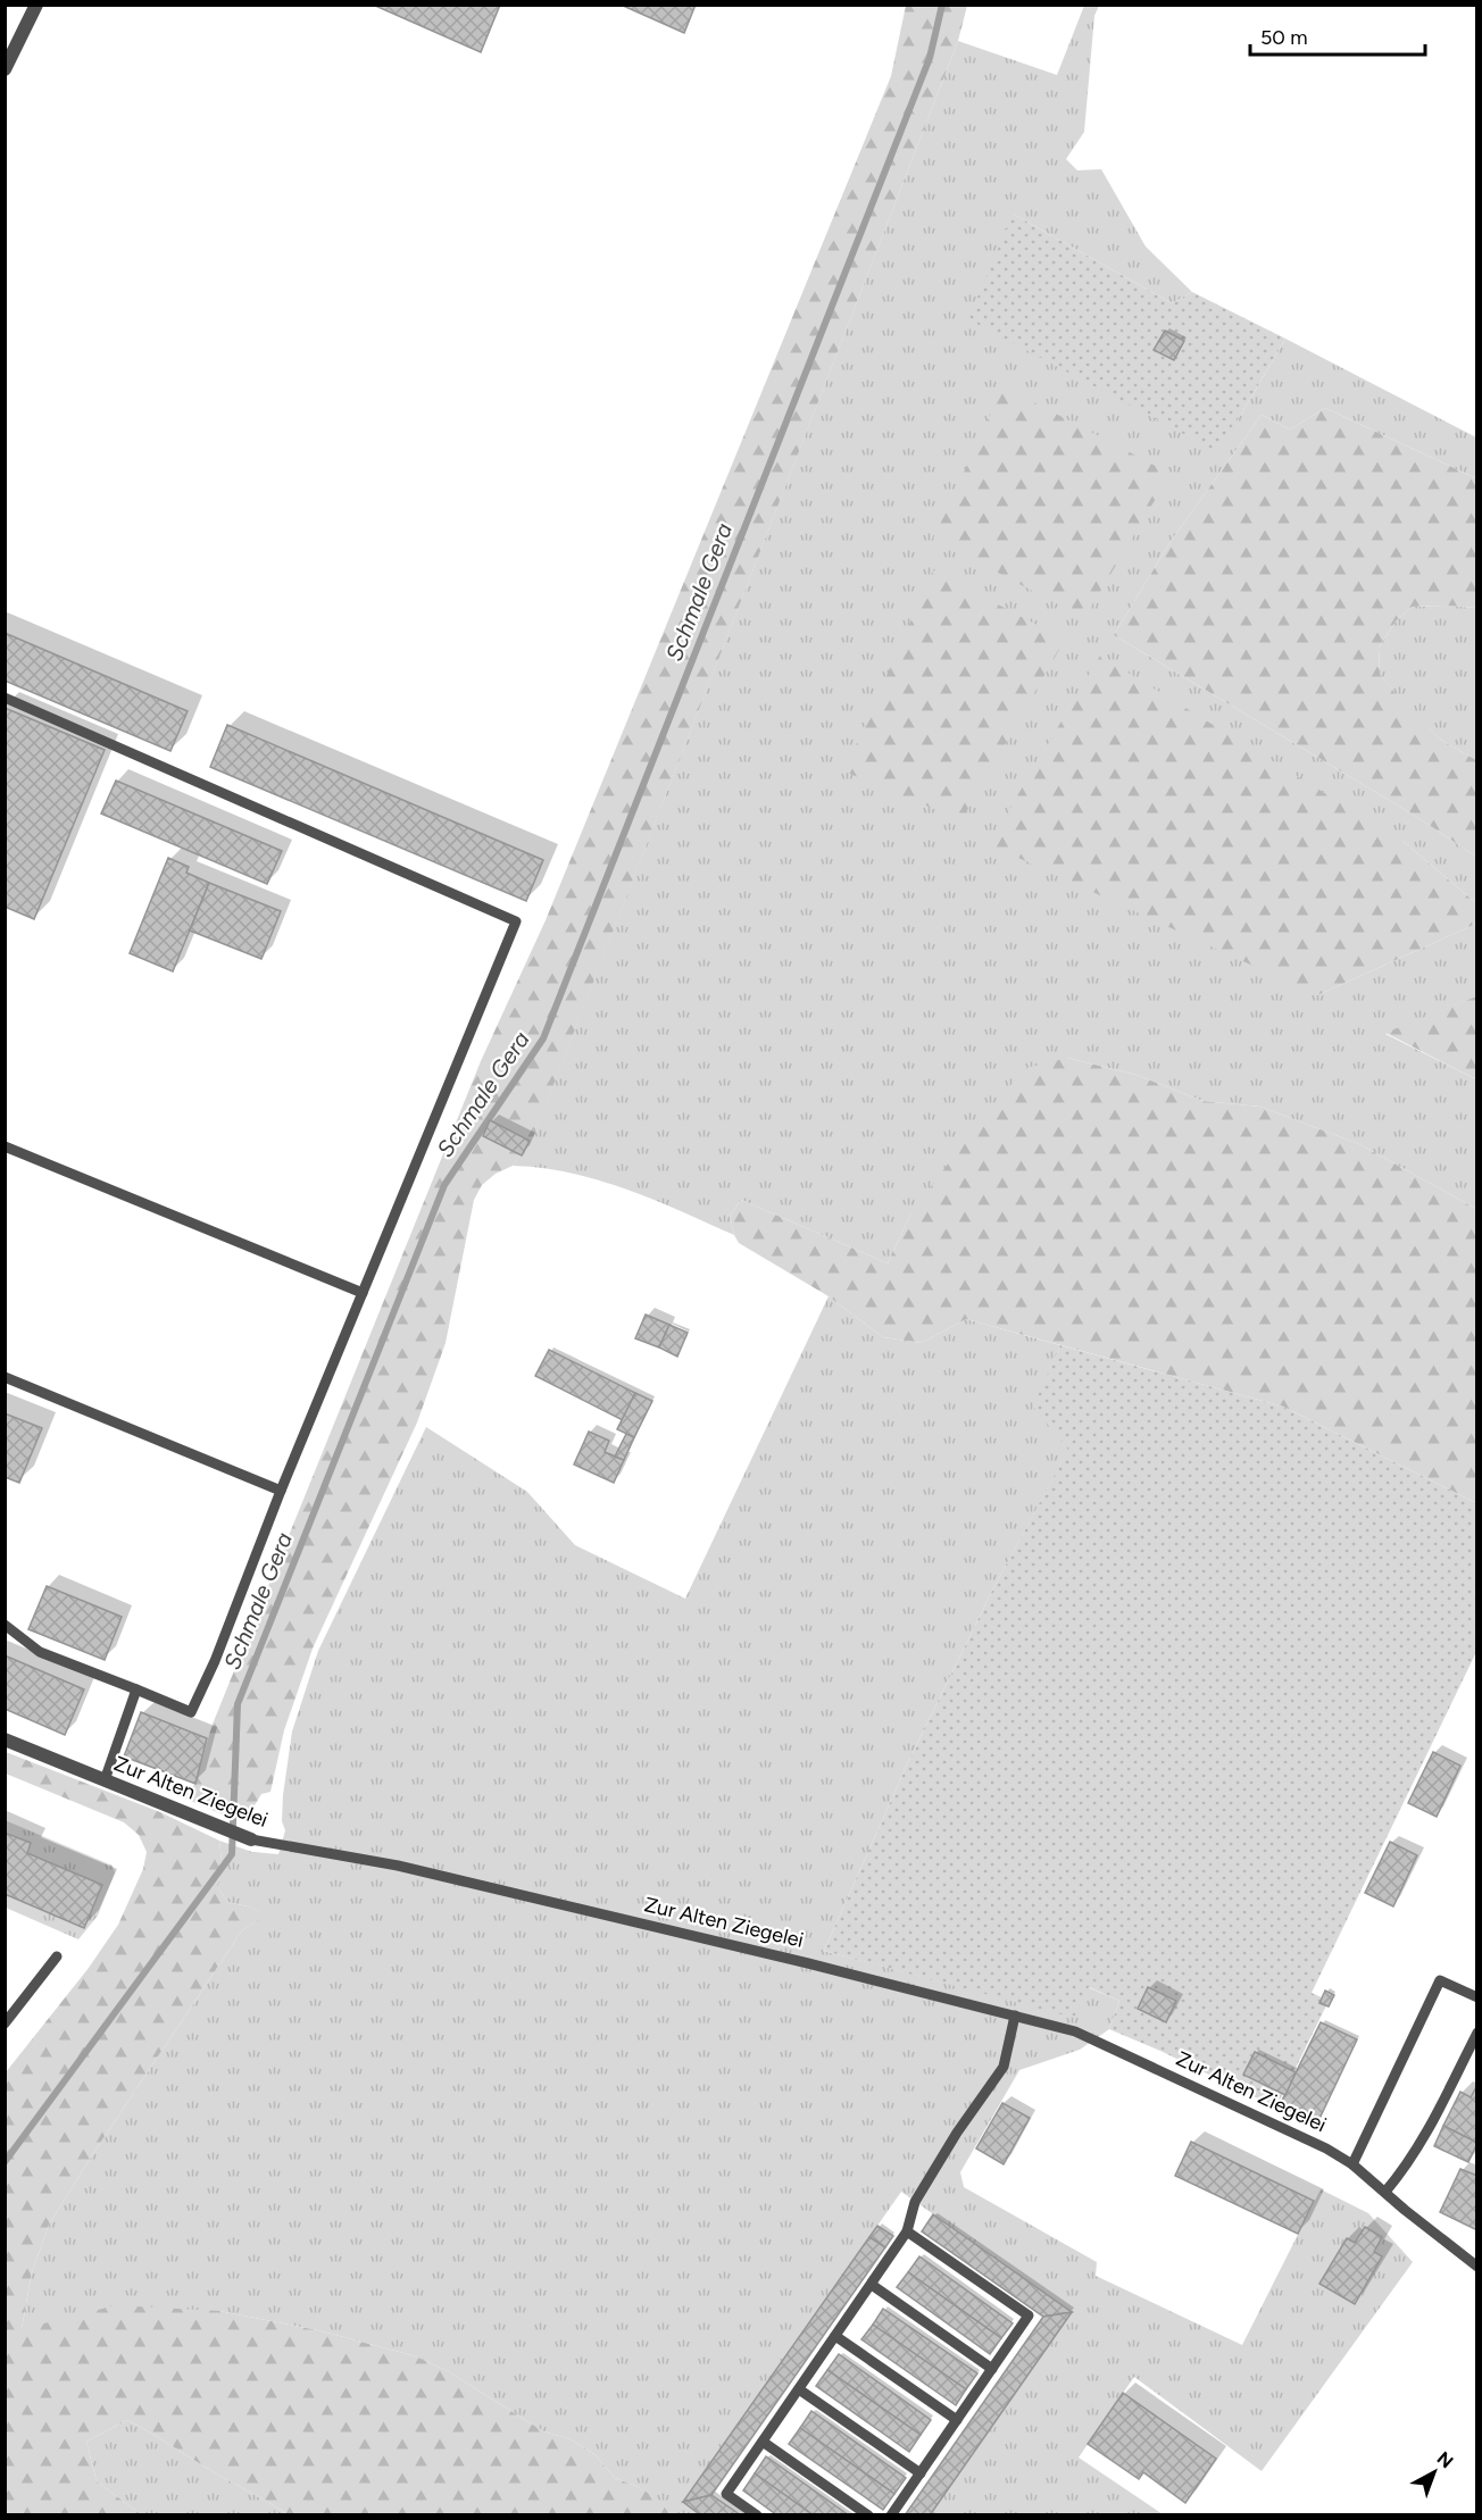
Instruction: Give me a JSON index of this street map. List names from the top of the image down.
{
  "streets": {
    "street": ["Zur Alten Ziegelei"]
  },
  "water": ["Schmale Gera"],
  "scale_bar": "50 m",
  "north": "top right"
}
